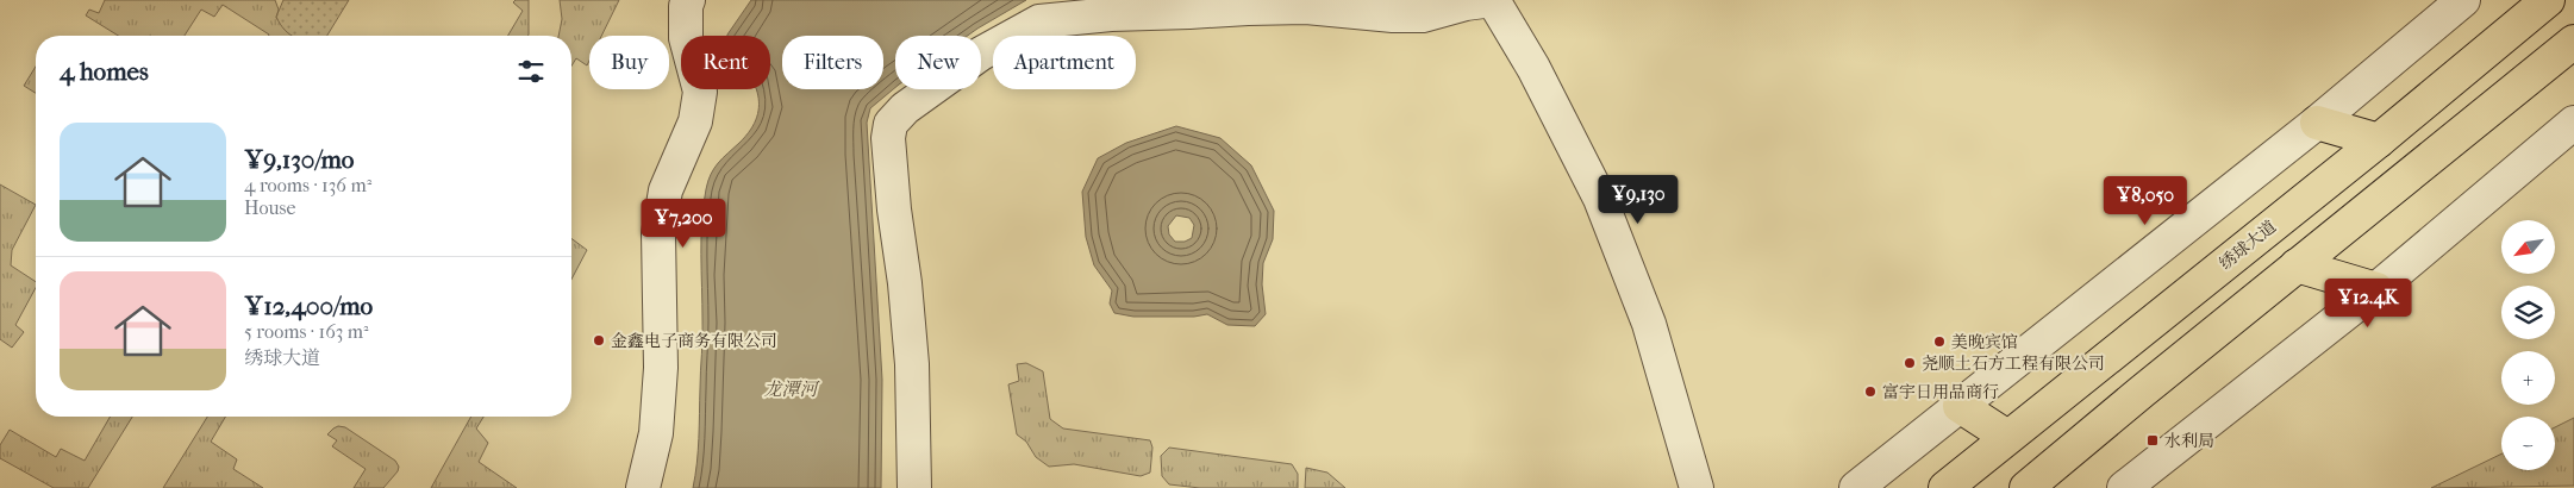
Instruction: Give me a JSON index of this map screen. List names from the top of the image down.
{
  "streets": {
    "main road": ["绣球大道"]
  },
  "water": ["龙潭河"],
  "places": {
    "other": [
      "金鑫电子商务有限公司",
      "美晚宾馆",
      "尧顺土石方工程有限公司",
      "富宇日用品商行"
    ],
    "transit": ["水利局"]
  },
  "north": "bottom left",
  "page": {
    "chip": [
      "Buy",
      "Rent",
      "Filters",
      "New",
      "Apartment"
    ],
    "heading": "4 homes",
    "list": [
      {
        "name": "¥9,130/mo",
        "note": "4 rooms · 136 m² · House"
      },
      {
        "name": "¥12,400/mo",
        "note": "5 rooms · 163 m² · 绣球大道"
      }
    ],
    "price": [
      "¥9,130",
      "¥8,050",
      "¥7,200",
      "¥12.4K"
    ],
    "map_buttons": ["+", "−"]
  }
}
